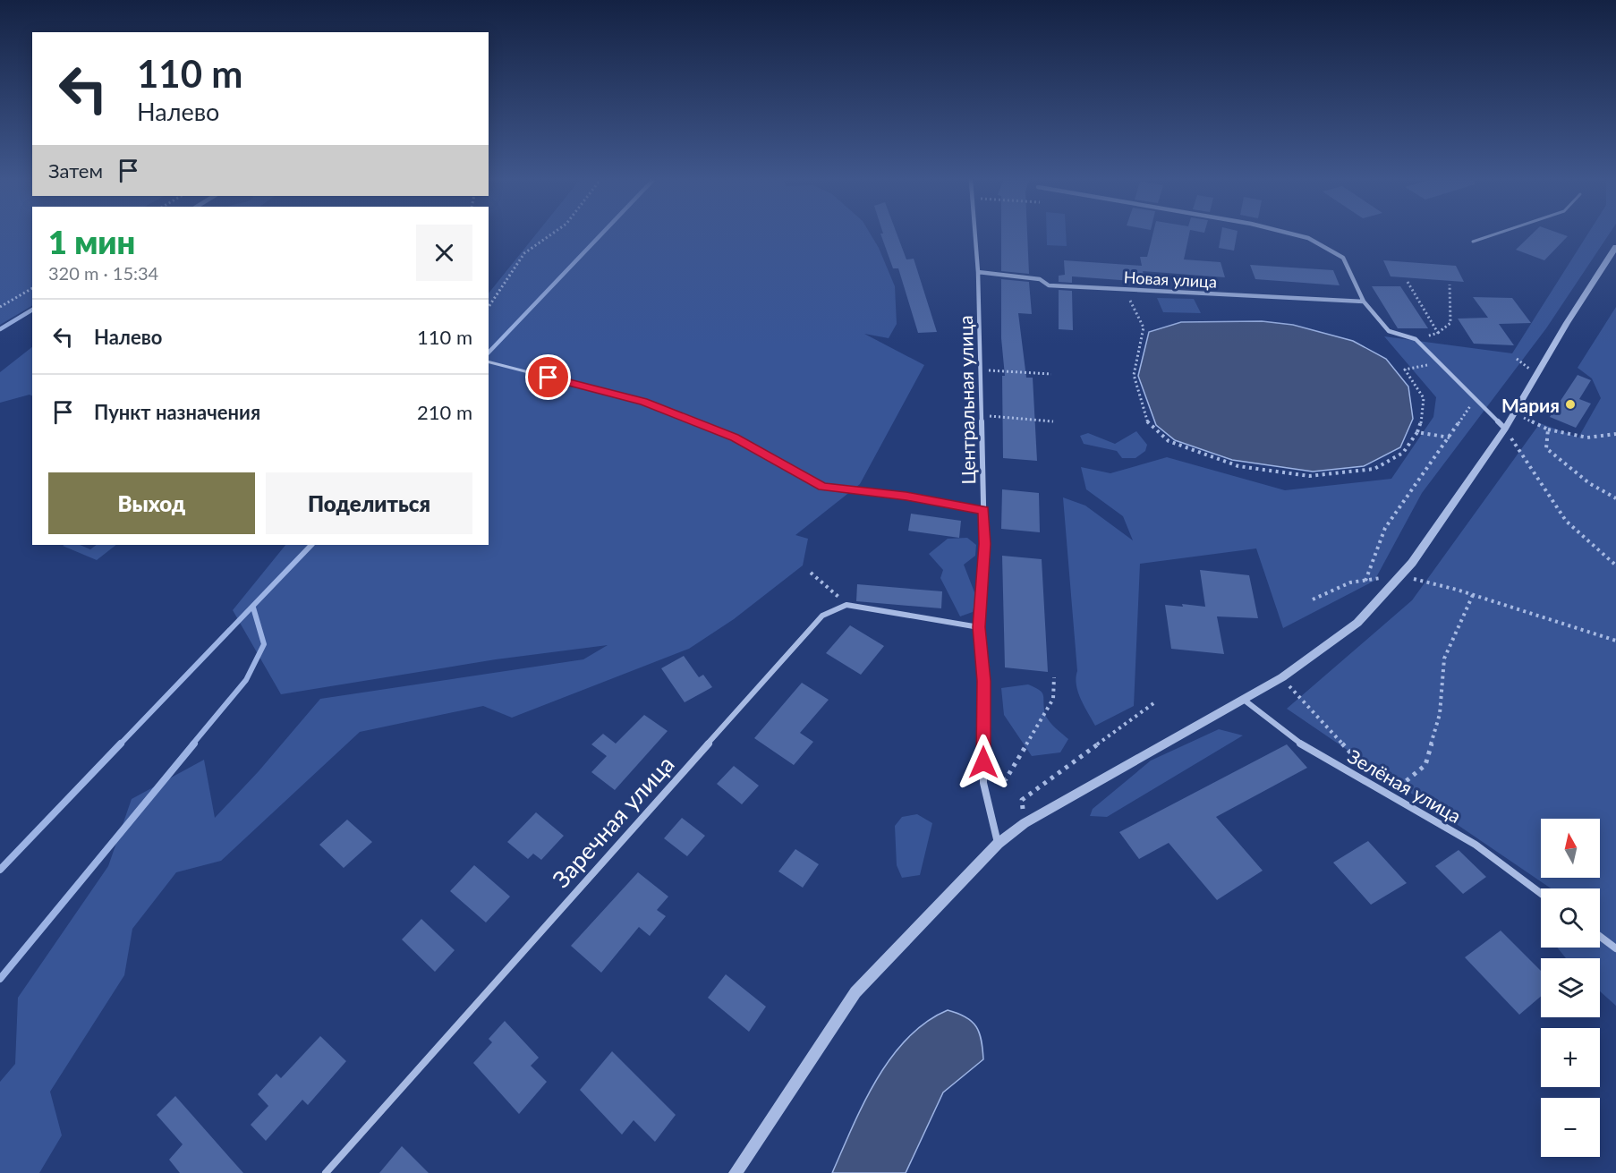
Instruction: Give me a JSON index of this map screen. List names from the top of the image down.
{
  "streets": {
    "street": [
      "Новая улица",
      "Центральная улица",
      "Зелёная улица",
      "Заречная улица"
    ]
  },
  "crossings": [
    ["Новая улица", "Центральная улица"]
  ],
  "places": ["Мария"],
  "north": "top",
  "page": {
    "turn": ["110 m", "Налево"],
    "then": "Затем",
    "heading": ["1 мин", "320 m · 15:34"],
    "list": [
      {
        "name": "Налево",
        "value": "110 m"
      },
      {
        "name": "Пункт назначения",
        "value": "210 m"
      }
    ],
    "buttons": ["Выход", "Поделиться"],
    "map_buttons": ["+", "−"]
  }
}
